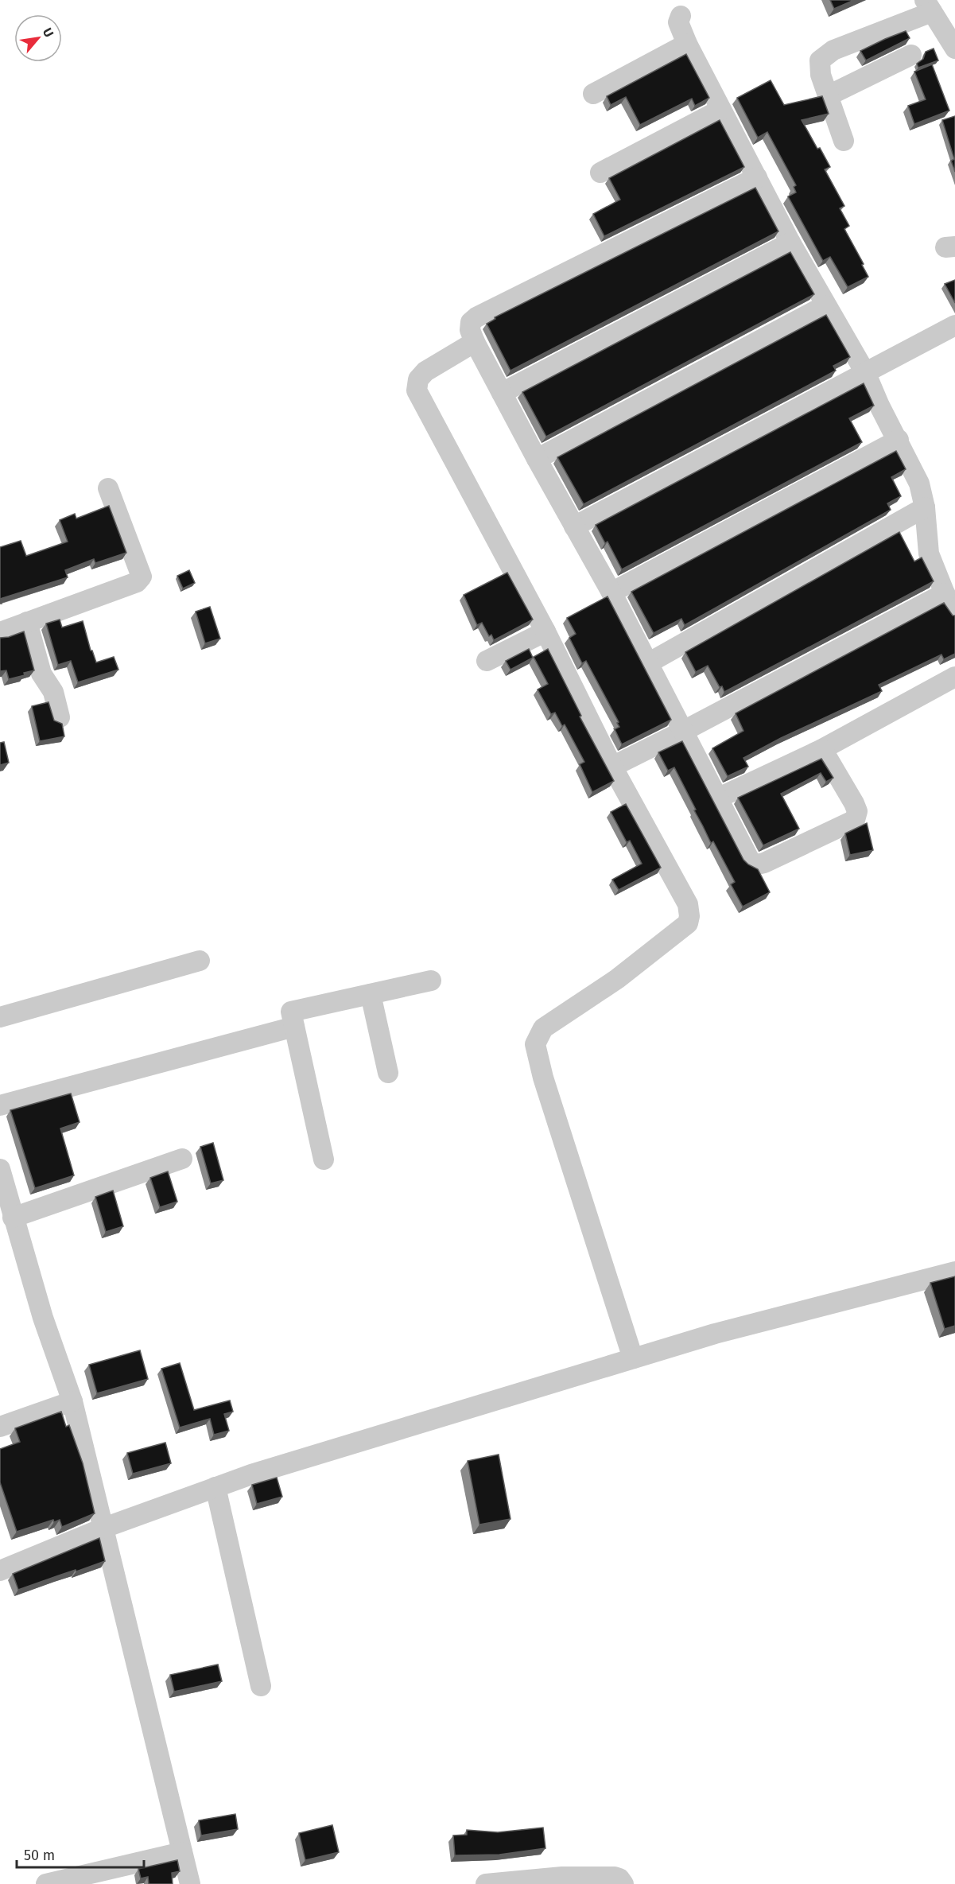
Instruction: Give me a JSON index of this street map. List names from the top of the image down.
{
  "scale_bar": "50 m",
  "north": "top right"
}
